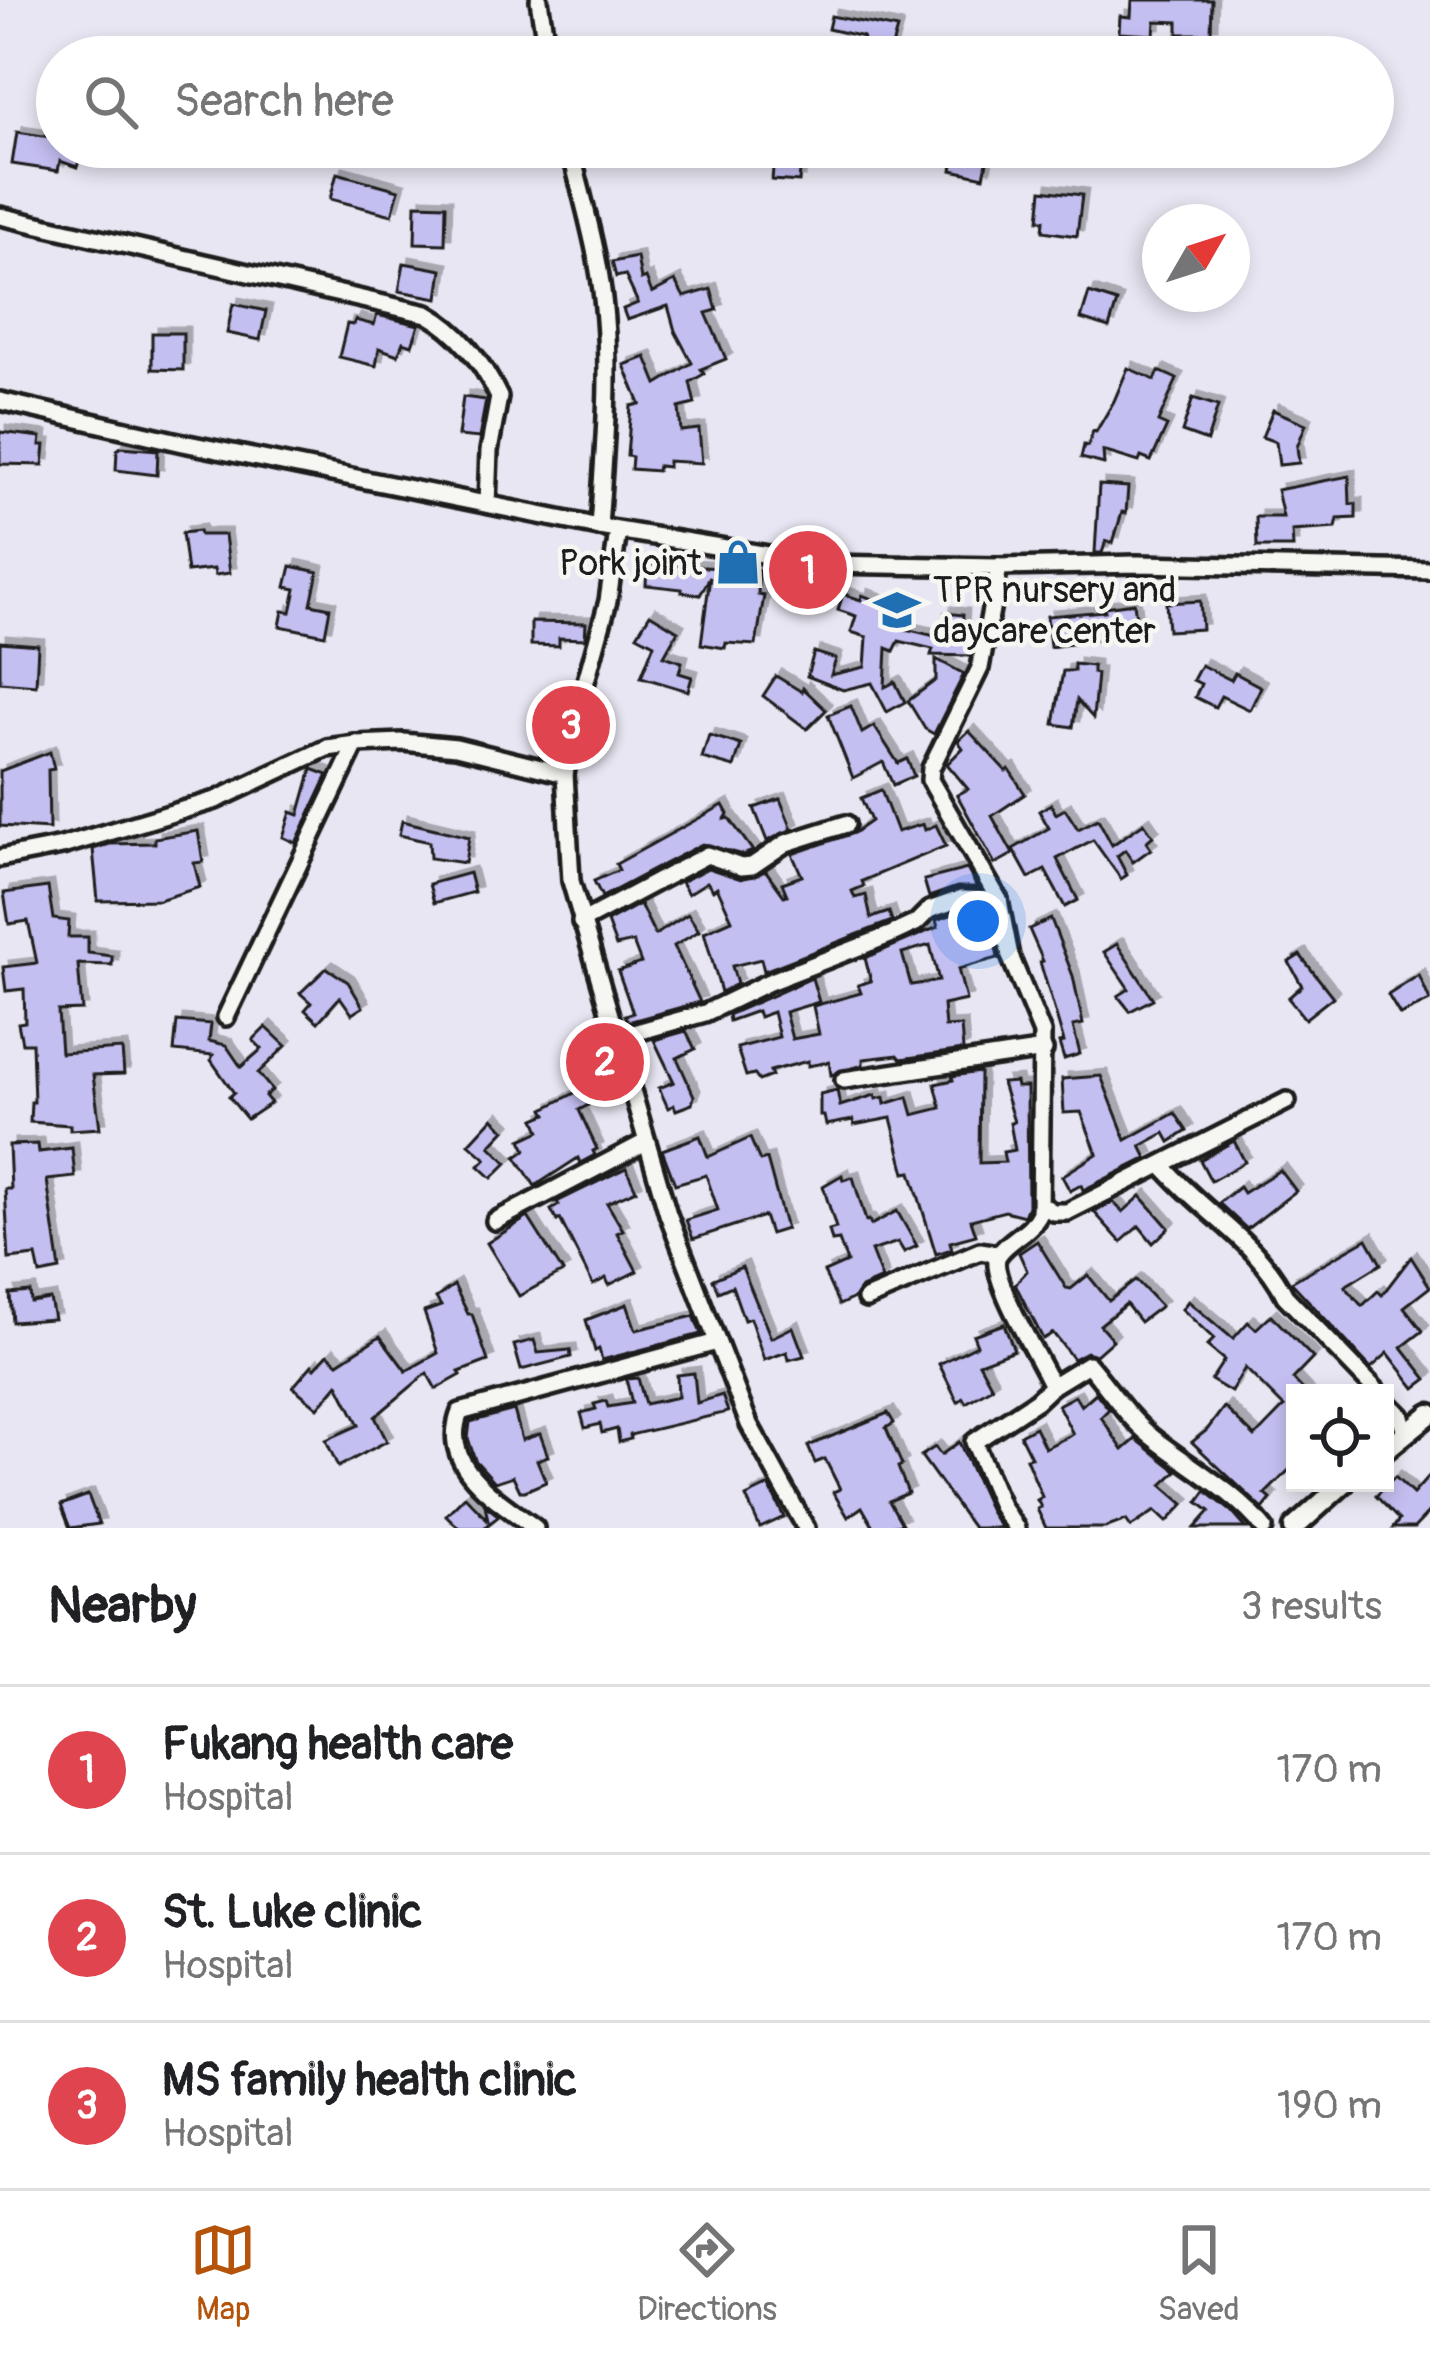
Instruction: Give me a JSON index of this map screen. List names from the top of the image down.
{
  "places": {
    "shop": ["Pork joint"],
    "school or university": ["TPR nursery and daycare center"]
  },
  "north": "top right",
  "page": {
    "search": "Search here",
    "pins": ["1", "3", "2"],
    "heading": ["Nearby", "3 results"],
    "list": [
      {
        "mark": "1",
        "name": "Fukang health care",
        "note": "Hospital",
        "value": "170 m"
      },
      {
        "mark": "2",
        "name": "St. Luke clinic",
        "note": "Hospital",
        "value": "170 m"
      },
      {
        "mark": "3",
        "name": "MS family health clinic",
        "note": "Hospital",
        "value": "190 m"
      }
    ],
    "nav": ["Map", "Directions", "Saved"]
  }
}
